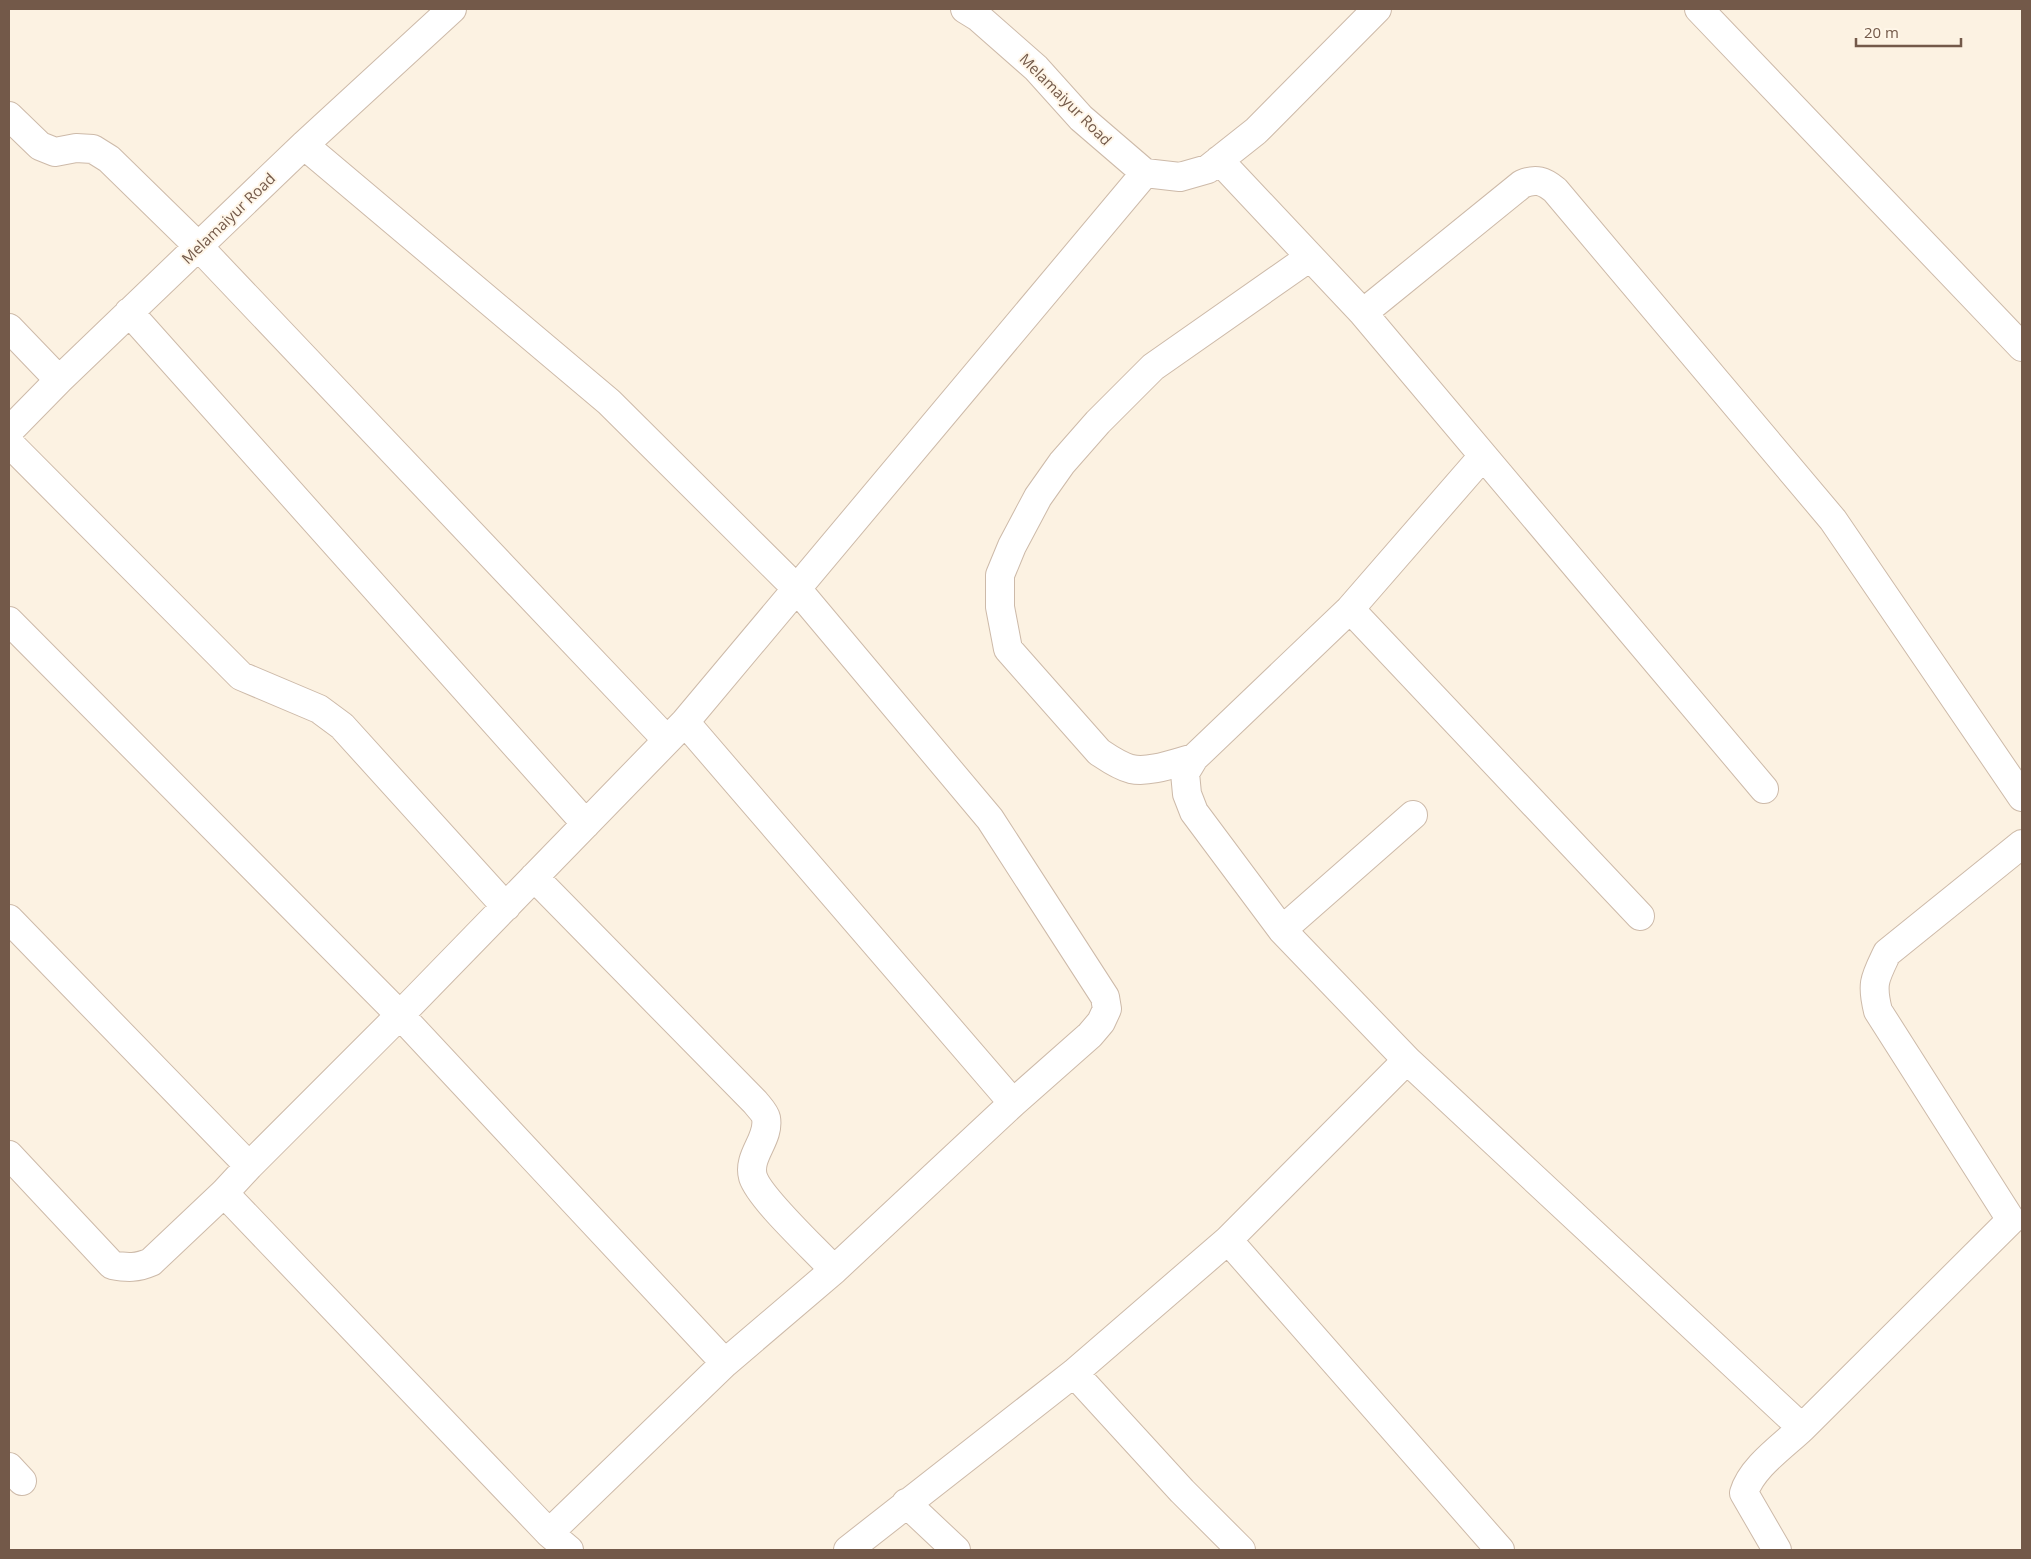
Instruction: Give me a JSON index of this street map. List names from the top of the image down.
{
  "streets": {
    "street": ["Melamaiyur Road"]
  },
  "scale_bar": "20 m"
}
